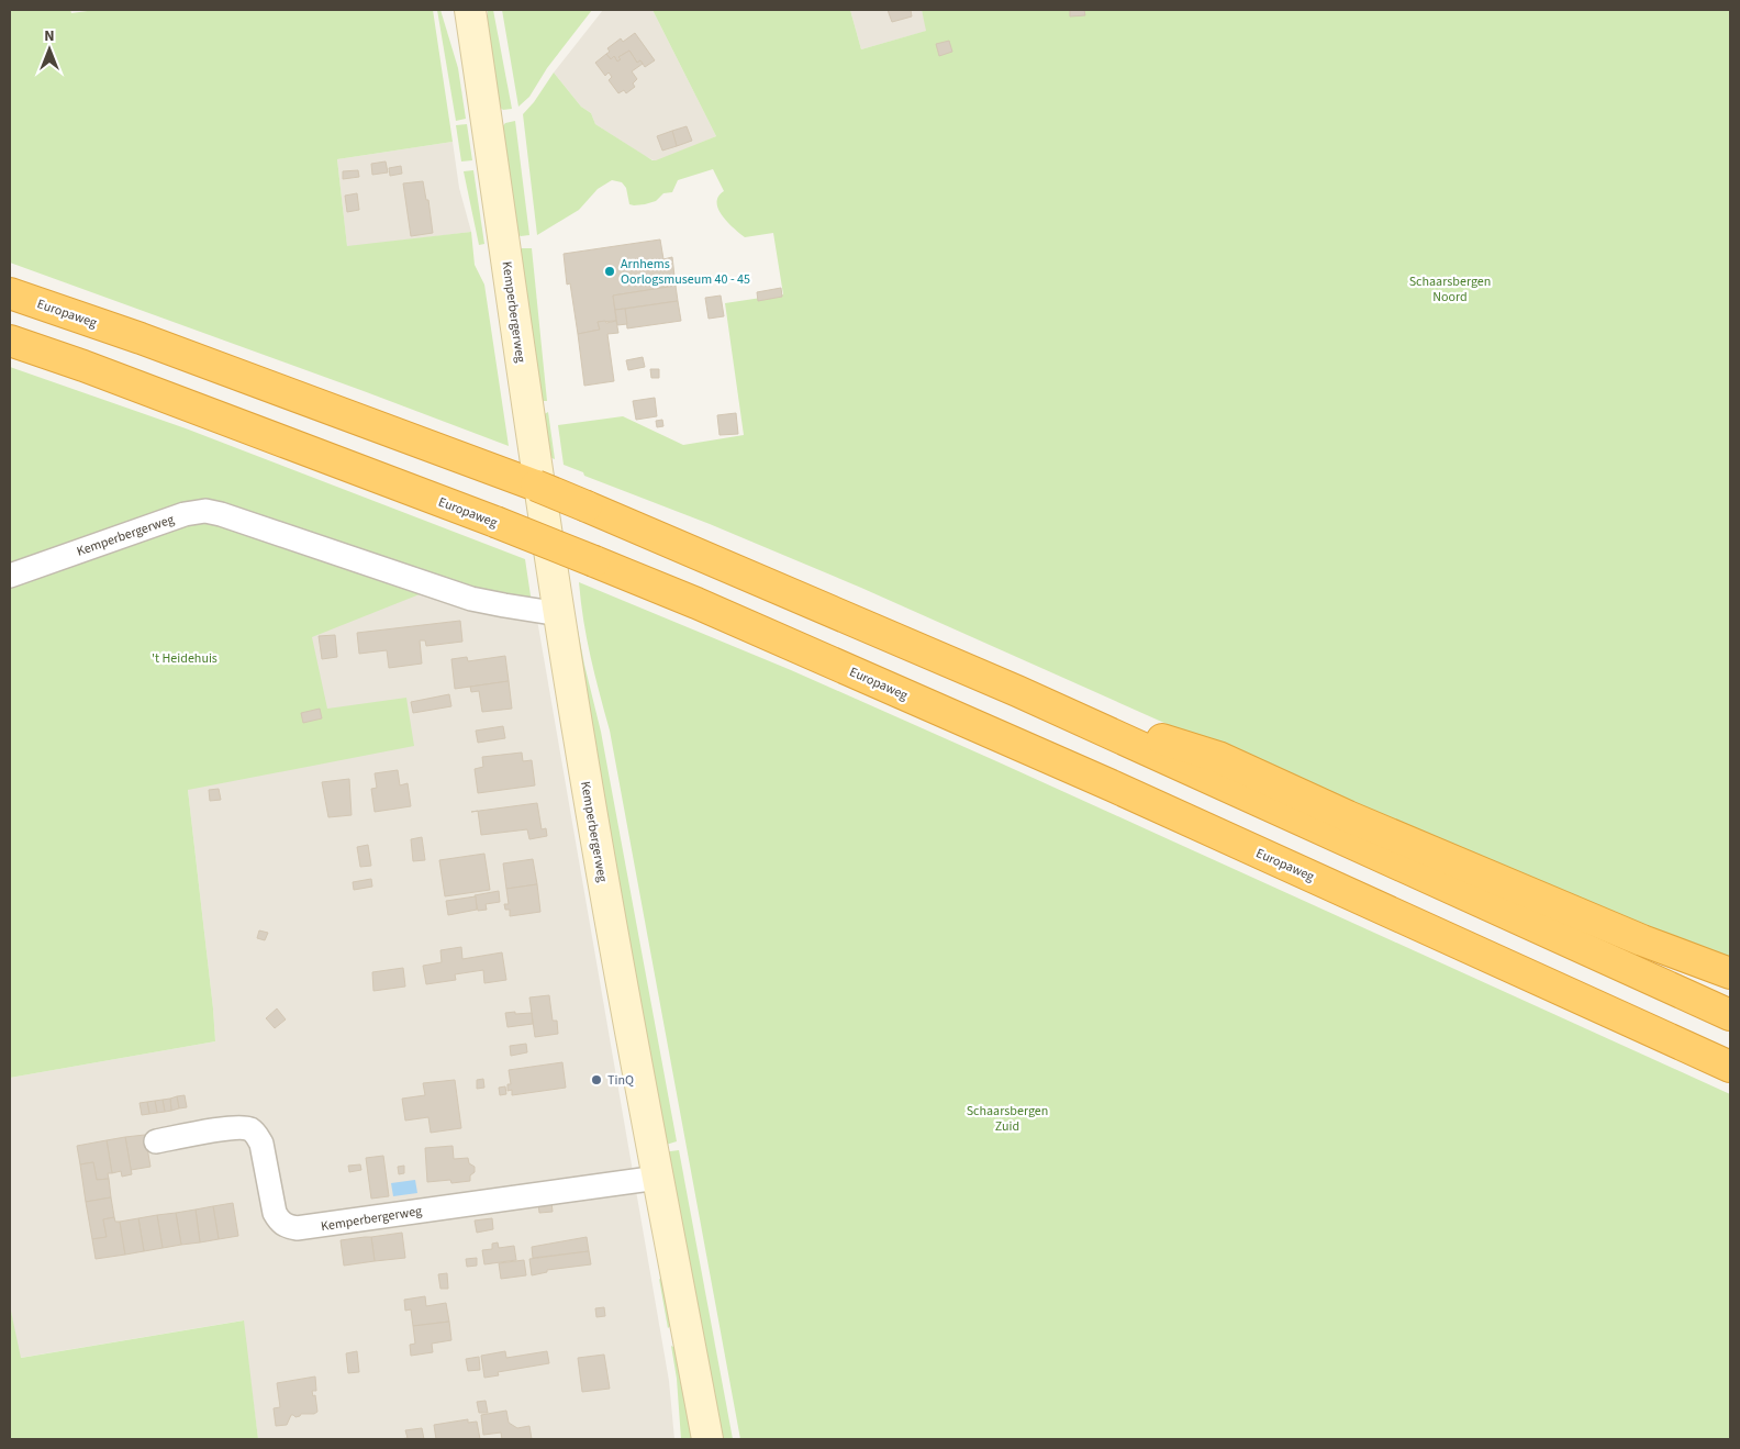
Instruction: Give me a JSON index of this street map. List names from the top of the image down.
{
  "streets": {
    "highway": ["Europaweg"],
    "main road": ["Kemperbergerweg"]
  },
  "parks": ["Schaarsbergen Noord", "'t Heidehuis", "Schaarsbergen Zuid"],
  "places": ["Arnhems Oorlogsmuseum 40 - 45", "TinQ"],
  "north": "top"
}
